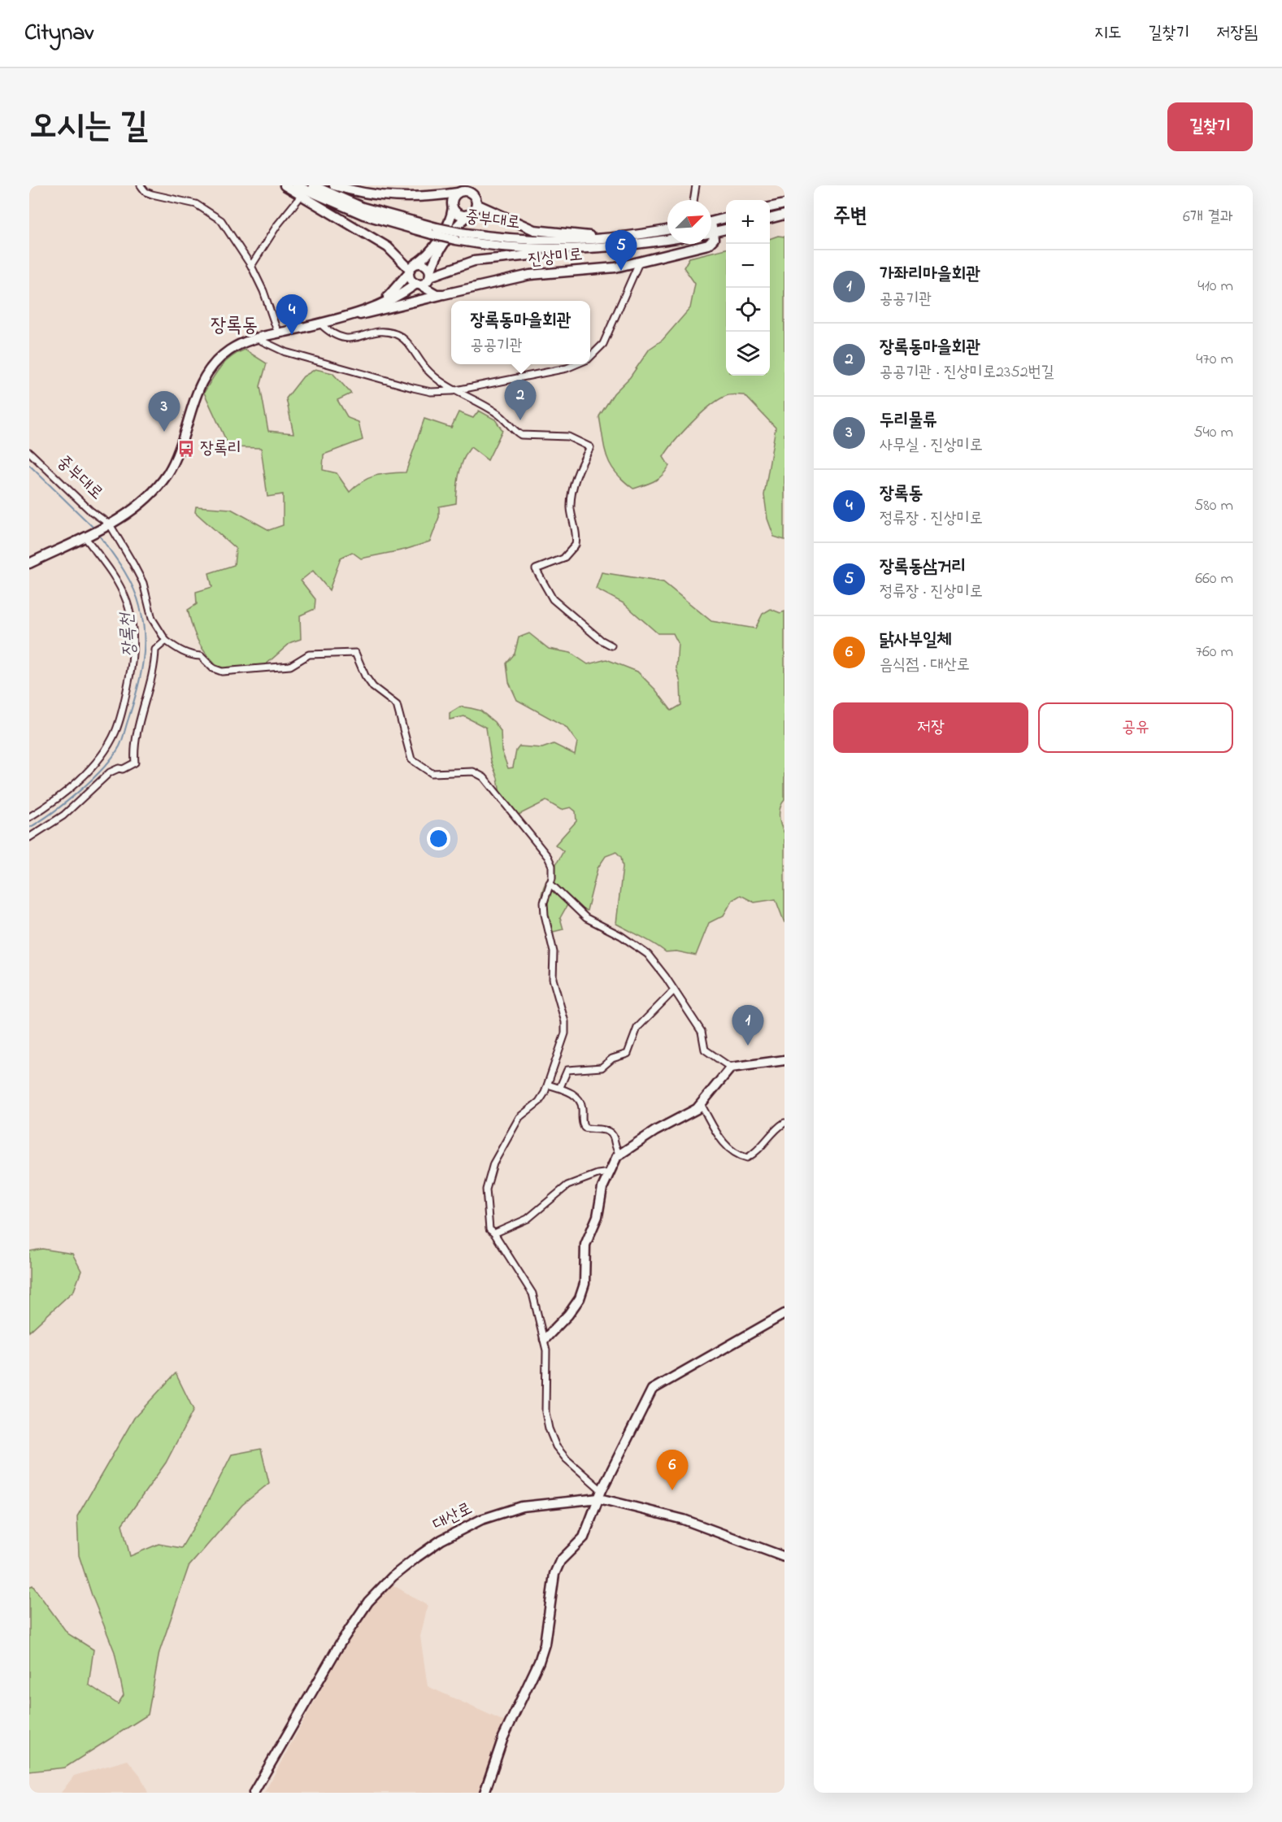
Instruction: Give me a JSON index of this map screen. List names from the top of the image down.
{
  "streets": {
    "main road": ["중부대로", "진상미로", "대산로"]
  },
  "districts": ["장록동"],
  "water": ["장록천"],
  "places": {
    "bus stop": ["장록리"]
  },
  "north": "top right",
  "page": {
    "header": "Citynav",
    "nav": ["지도", "길찾기", "저장됨"],
    "title": "오시는 길",
    "buttons": [
      "길찾기",
      ["저장", "공유"]
    ],
    "heading": ["주변", "6개 결과"],
    "map_buttons": ["+", "−"],
    "pins": [
      "5",
      "4",
      "2",
      "3",
      "1",
      "6"
    ],
    "list": [
      {
        "mark": "1",
        "name": "가좌리마을회관",
        "note": "공공기관",
        "value": "410 m"
      },
      {
        "mark": "2",
        "name": "장록동마을회관",
        "note": "공공기관 · 진상미로2352번길",
        "value": "470 m"
      },
      {
        "mark": "3",
        "name": "두리물류",
        "note": "사무실 · 진상미로",
        "value": "540 m"
      },
      {
        "mark": "4",
        "name": "장록동",
        "note": "정류장 · 진상미로",
        "value": "580 m"
      },
      {
        "mark": "5",
        "name": "장록동삼거리",
        "note": "정류장 · 진상미로",
        "value": "660 m"
      },
      {
        "mark": "6",
        "name": "닭사부일체",
        "note": "음식점 · 대산로",
        "value": "760 m"
      }
    ],
    "popup": ["장록동마을회관", "공공기관"]
  }
}
